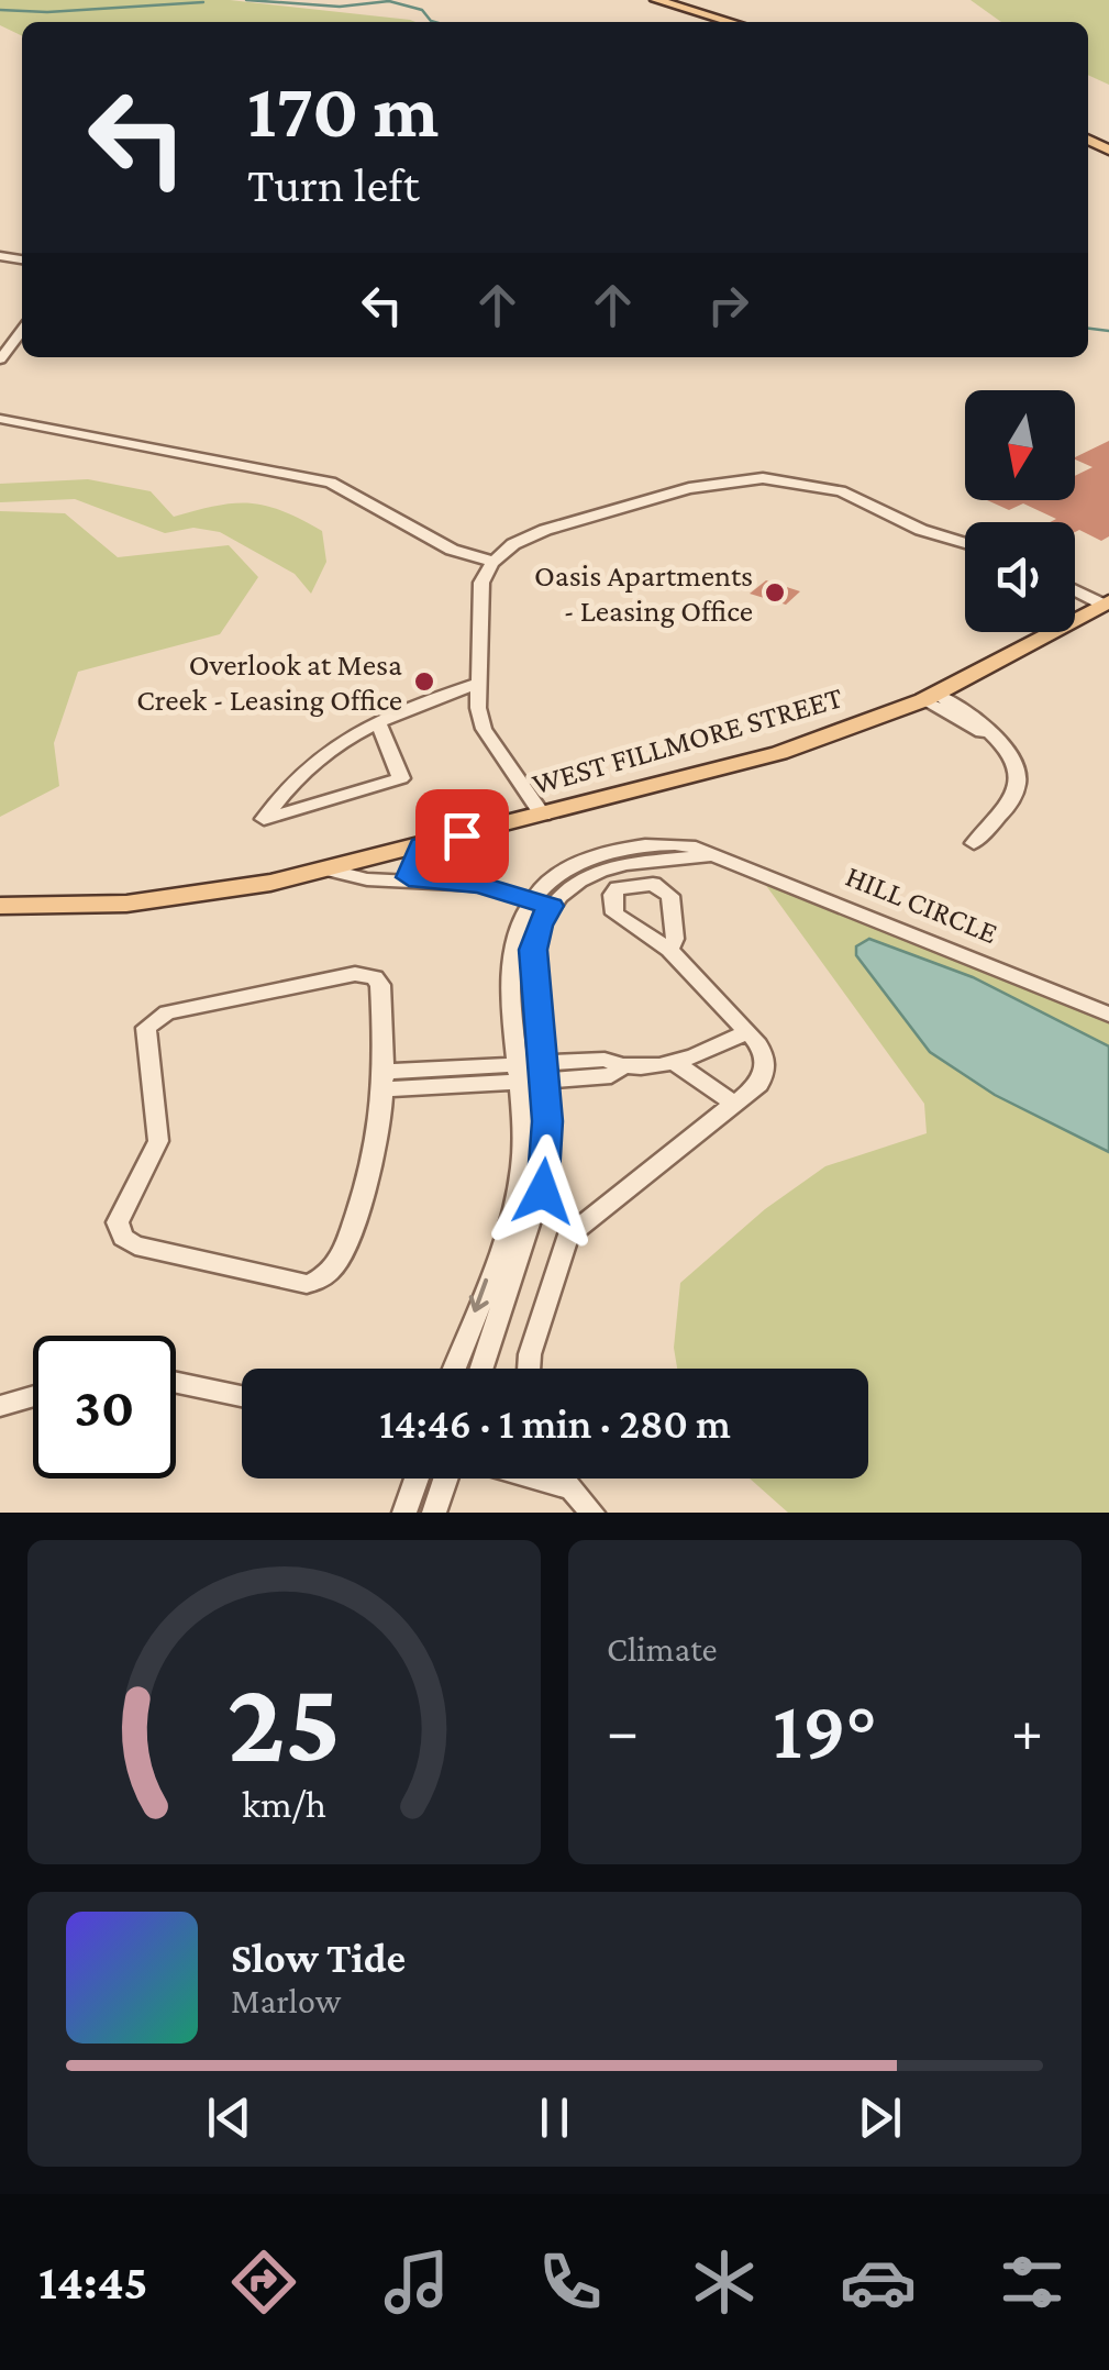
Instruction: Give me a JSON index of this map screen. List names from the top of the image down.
{
  "streets": {
    "main road": ["WEST FILLMORE STREET"],
    "street": ["HILL CIRCLE"]
  },
  "places": ["Oasis Apartments - Leasing Office", "Overlook at Mesa Creek - Leasing Office"],
  "north": "bottom",
  "page": {
    "turn": ["170 m", "Turn left"],
    "limit": "30",
    "trip": "14:46 · 1 min · 280 m",
    "tile": "Climate",
    "heat": ["−", "19°", "+"],
    "song": ["Slow Tide", "Marlow"],
    "tabs": "14:45",
    "gauge": ["25", "km/h"]
  }
}
